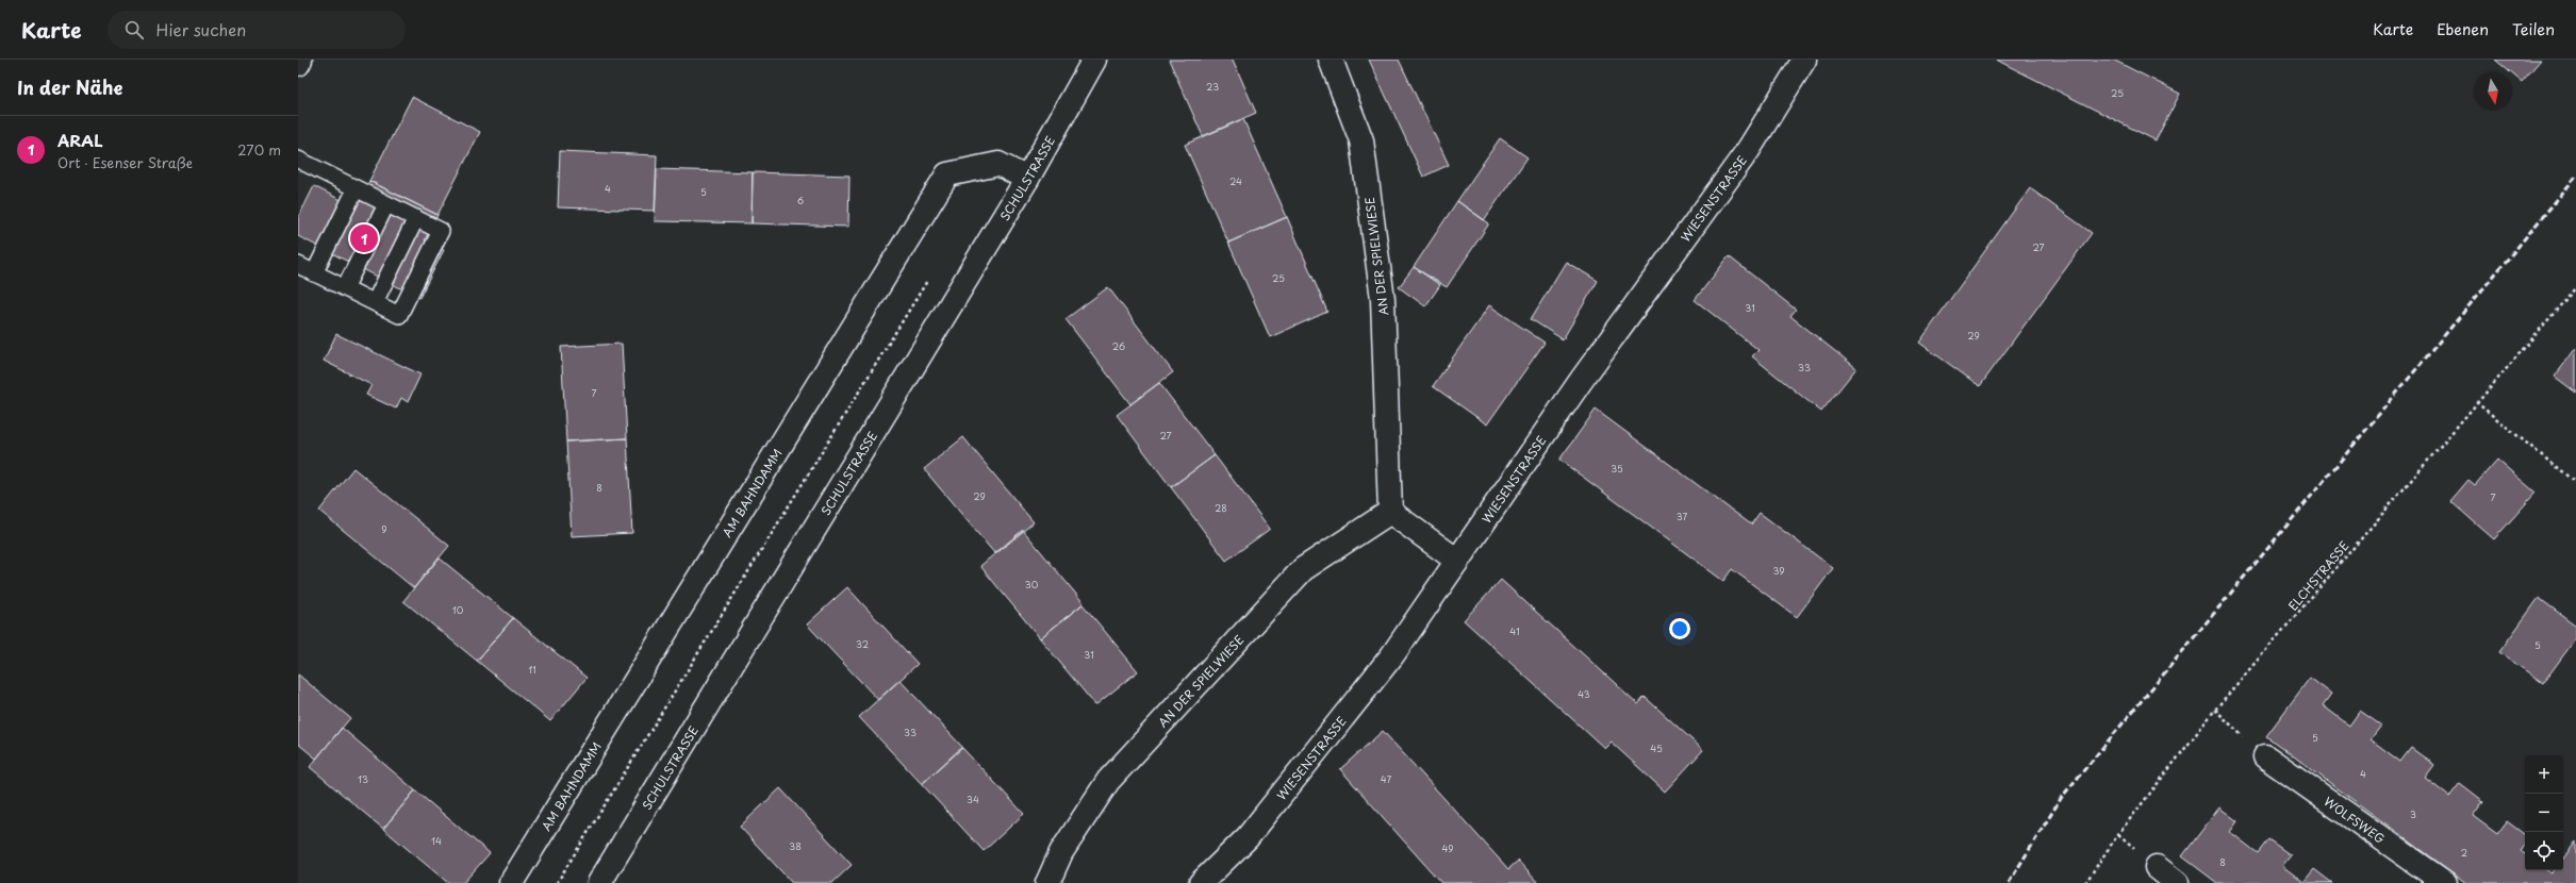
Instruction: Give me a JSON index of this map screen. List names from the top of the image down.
{
  "streets": {
    "street": [
      "SCHULSTRASSE",
      "WIESENSTRASSE",
      "AN DER SPIELWIESE",
      "AM BAHNDAMM",
      "WOLFSWEG"
    ],
    "path": ["ELCHSTRASSE"]
  },
  "crossings": [
    ["SCHULSTRASSE", "AM BAHNDAMM"]
  ],
  "house_numbers": [
    "23",
    "25",
    "24",
    "4",
    "5",
    "6",
    "27",
    "25",
    "31",
    "29",
    "26",
    "33",
    "7",
    "27",
    "35",
    "8",
    "29",
    "7",
    "28",
    "37",
    "9",
    "39",
    "30",
    "10",
    "41",
    "32",
    "5",
    "31",
    "11",
    "43",
    "33",
    "5",
    "45",
    "4",
    "13",
    "47",
    "34",
    "3",
    "14",
    "38",
    "49",
    "2",
    "8"
  ],
  "north": "bottom",
  "page": {
    "header": "Karte",
    "search": "Hier suchen",
    "nav": ["Karte", "Ebenen", "Teilen"],
    "heading": "In der Nähe",
    "list": [
      {
        "mark": "1",
        "name": "ARAL",
        "note": "Ort · Esenser Straße",
        "value": "270 m"
      }
    ],
    "pins": "1",
    "map_buttons": ["+", "−"]
  }
}
